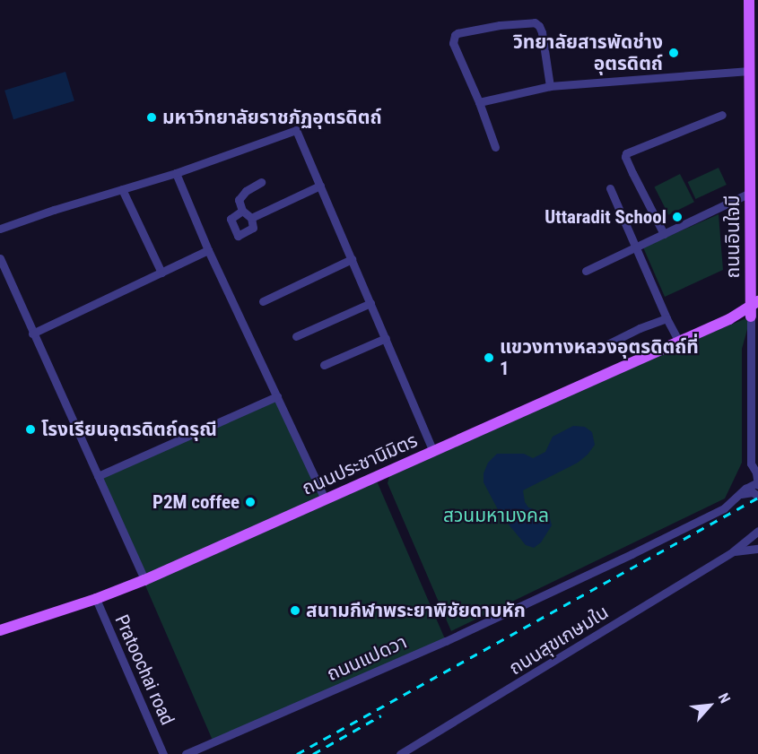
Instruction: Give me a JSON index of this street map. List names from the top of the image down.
{
  "streets": {
    "main road": ["ถนนอินใจมี", "ถนนประชานิมิตร"],
    "street": ["ถนนสุขเกษมใน", "ถนนแปดวา", "Pratoochai road"]
  },
  "crossings": [
    ["ถนนอินใจมี", "ถนนประชานิมิตร"],
    ["ถนนอินใจมี", "ถนนแปดวา"],
    ["ถนนประชานิมิตร", "Pratoochai road"]
  ],
  "parks": ["สวนมหามงคล"],
  "places": [
    "วิทยาลัยสารพัดช่าง อุตรดิตถ์",
    "มหาวิทยาลัยราชภัฏอุตรดิตถ์",
    "Uttaradit School",
    "แขวงทางหลวงอุตรดิตถ์ที่ 1",
    "โรงเรียนอุตรดิตถ์ดรุณี",
    "P2M coffee",
    "สนามกีฬาพระยาพิชัยดาบหัก"
  ],
  "north": "top right"
}
